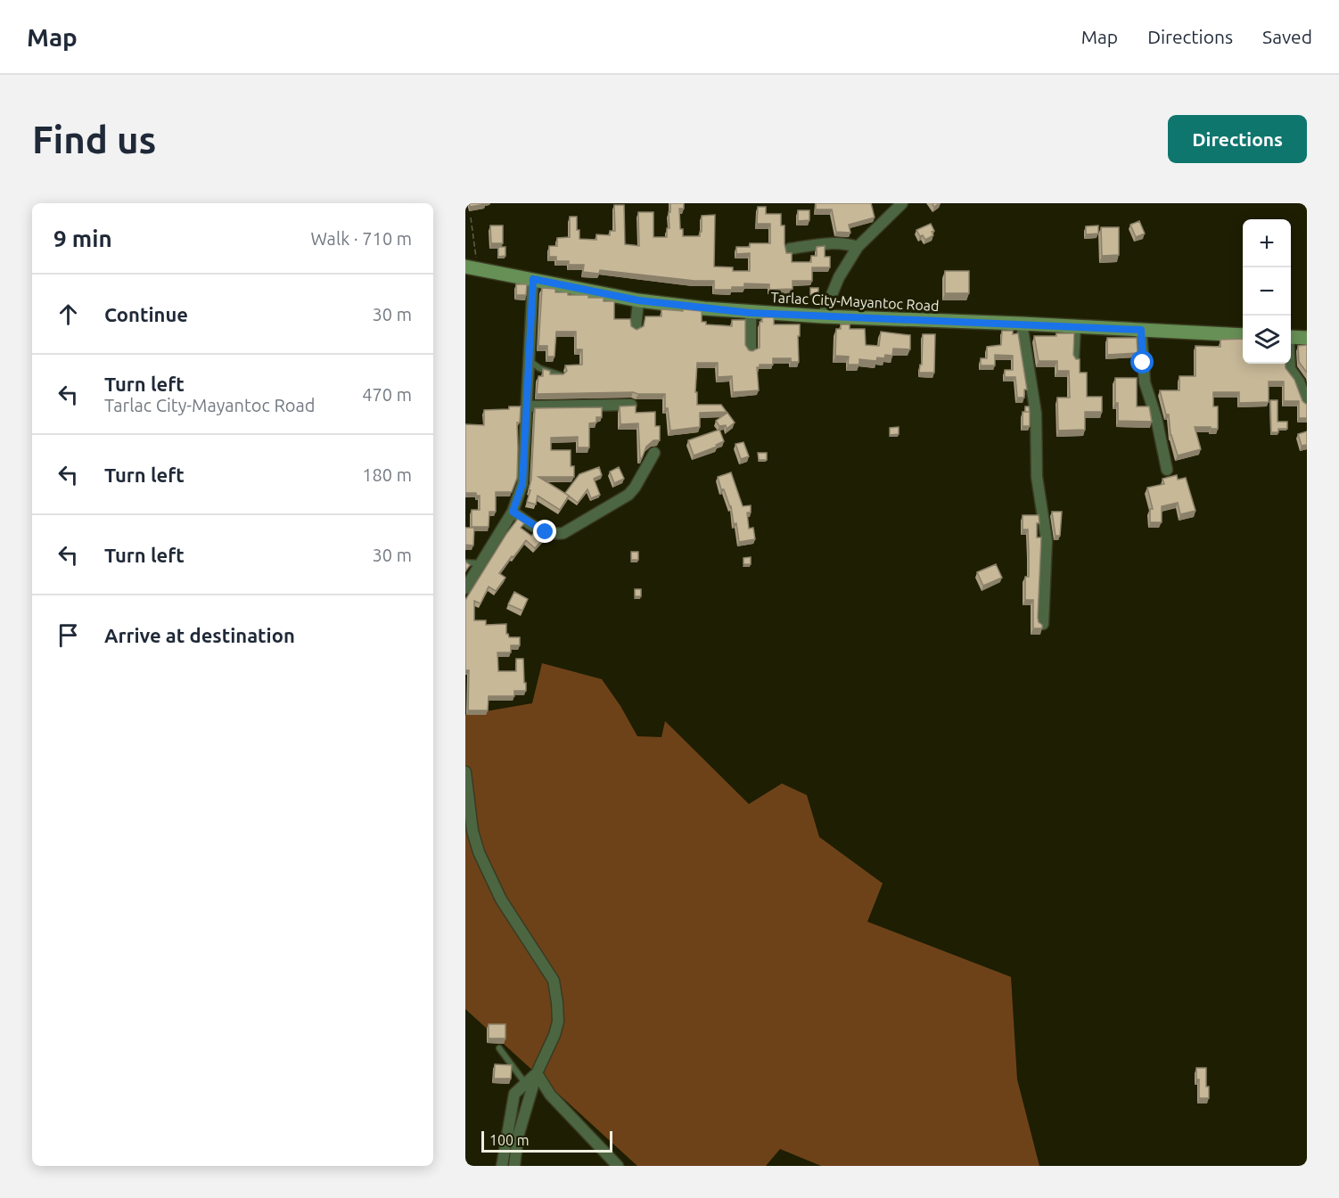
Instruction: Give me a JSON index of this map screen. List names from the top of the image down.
{
  "streets": {
    "main road": ["Tarlac City-Mayantoc Road"]
  },
  "scale_bar": "100 m",
  "page": {
    "header": "Map",
    "nav": ["Map", "Directions", "Saved"],
    "buttons": "Directions",
    "title": "Find us",
    "heading": ["9 min", "Walk · 710 m"],
    "map_buttons": ["+", "−"],
    "list": [
      ["Continue", "30 m"],
      ["Turn left", "Tarlac City-Mayantoc Road", "470 m"],
      ["Turn left", "180 m"],
      ["Turn left", "30 m"],
      "Arrive at destination"
    ],
    "scale": "100 m"
  }
}
